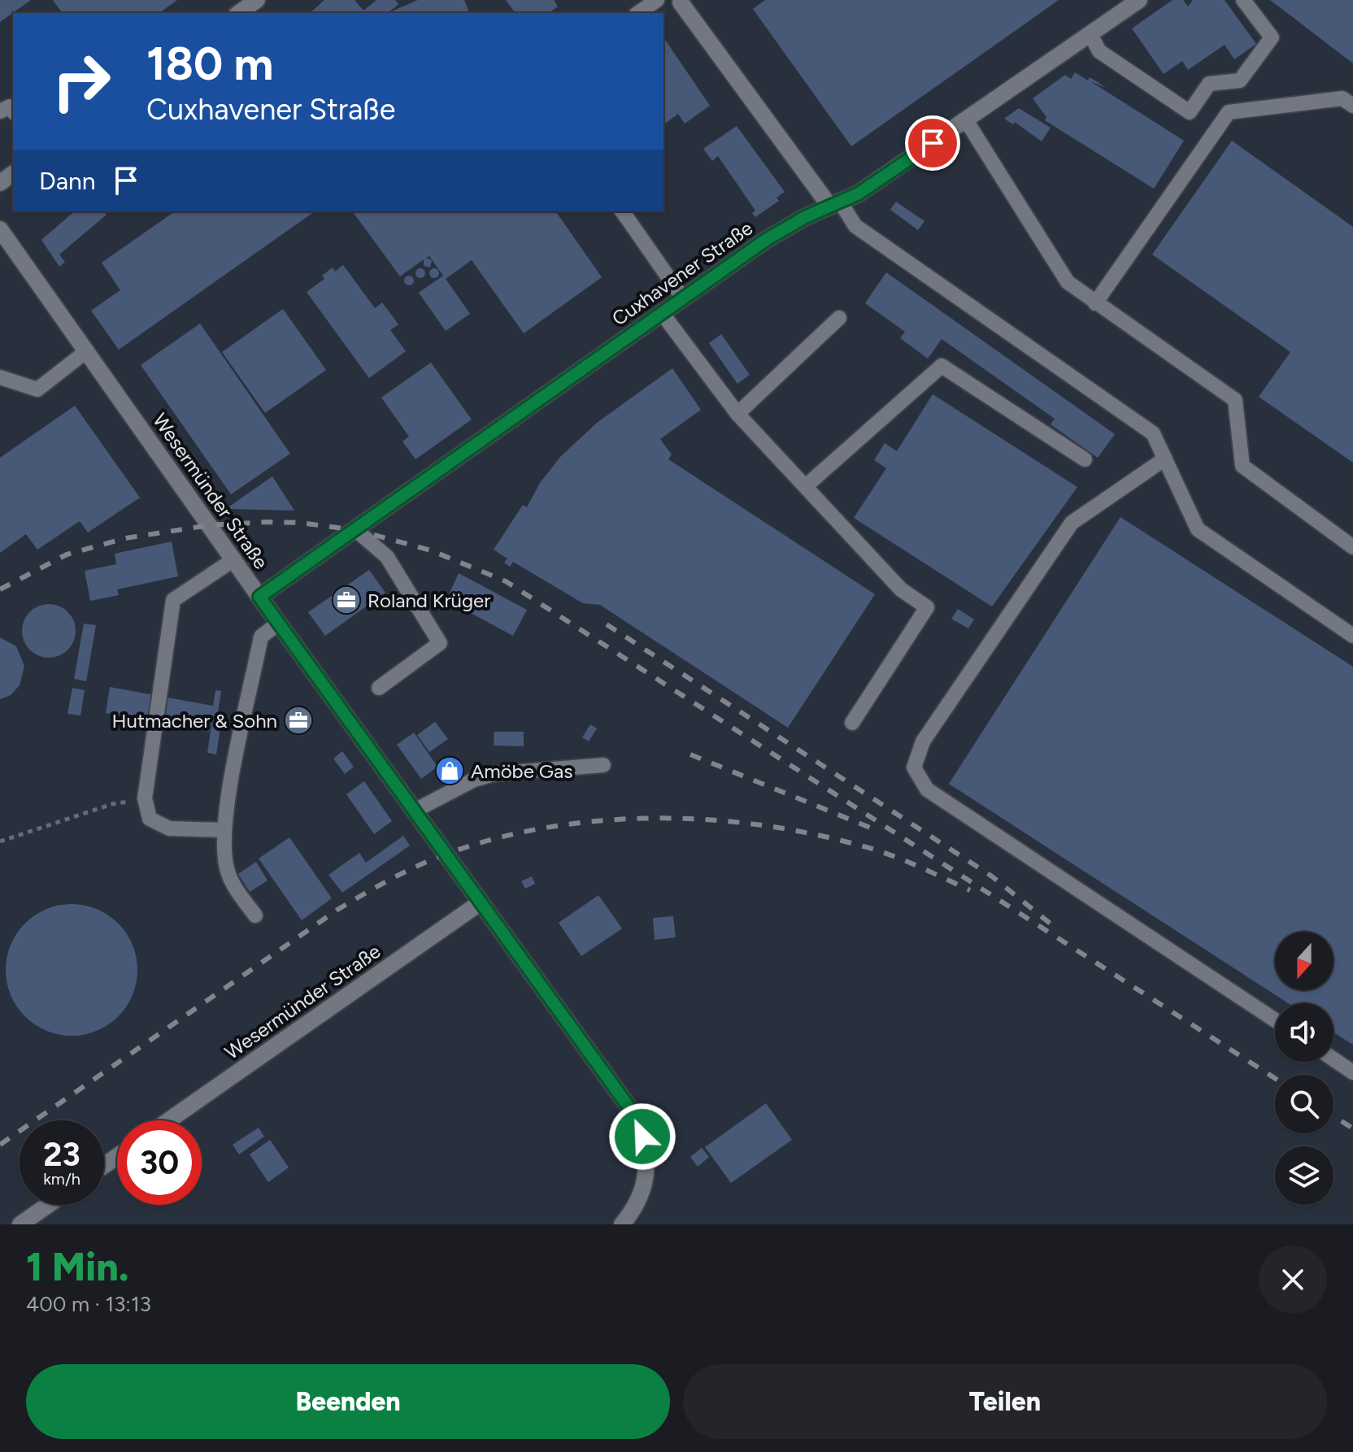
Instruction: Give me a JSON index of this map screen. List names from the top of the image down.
{
  "streets": {
    "street": ["Cuxhavener Straße", "Wesermünder Straße"]
  },
  "crossings": [
    ["Cuxhavener Straße", "Wesermünder Straße"]
  ],
  "places": {
    "office": ["Roland Krüger", "Hutmacher & Sohn"],
    "shop": ["Amöbe Gas"]
  },
  "north": "bottom",
  "page": {
    "turn": ["180 m", "Cuxhavener Straße"],
    "then": "Dann",
    "speed": "23 km/h",
    "limit": "30",
    "heading": ["1 Min.", "400 m · 13:13"],
    "buttons": ["Beenden", "Teilen"]
  }
}
